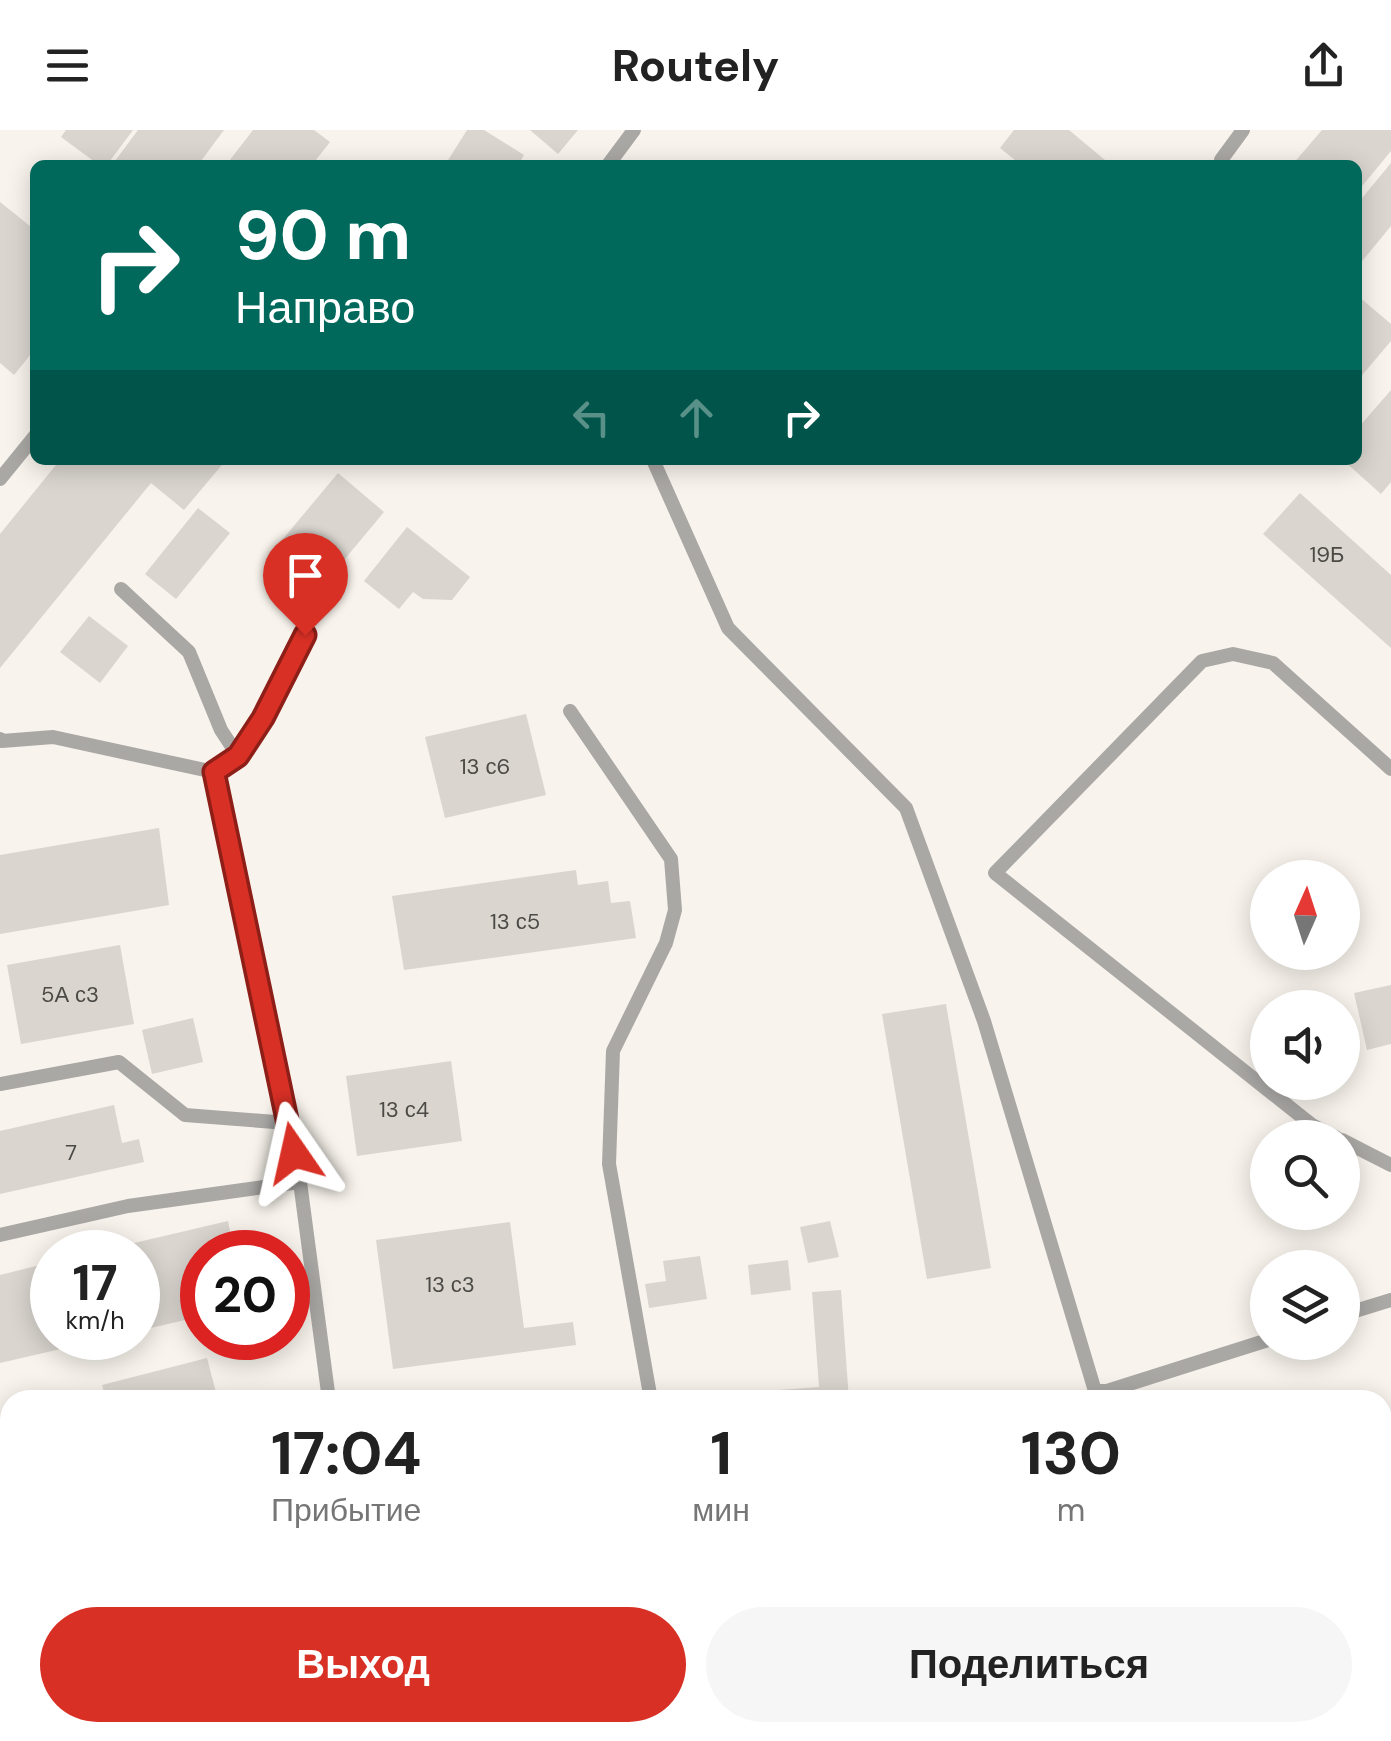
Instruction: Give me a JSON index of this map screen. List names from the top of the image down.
{
  "house_numbers": [
    "19Б",
    "13 с6",
    "13 с5",
    "5А с3",
    "13 с4",
    "7",
    "13 с3"
  ],
  "north": "top",
  "page": {
    "header": "Routely",
    "turn": ["90 m", "Направо"],
    "speed": "17 km/h",
    "limit": "20",
    "eta": [
      "17:04",
      "Прибытие",
      "1",
      "мин",
      "130",
      "m"
    ],
    "buttons": ["Выход", "Поделиться"]
  }
}
